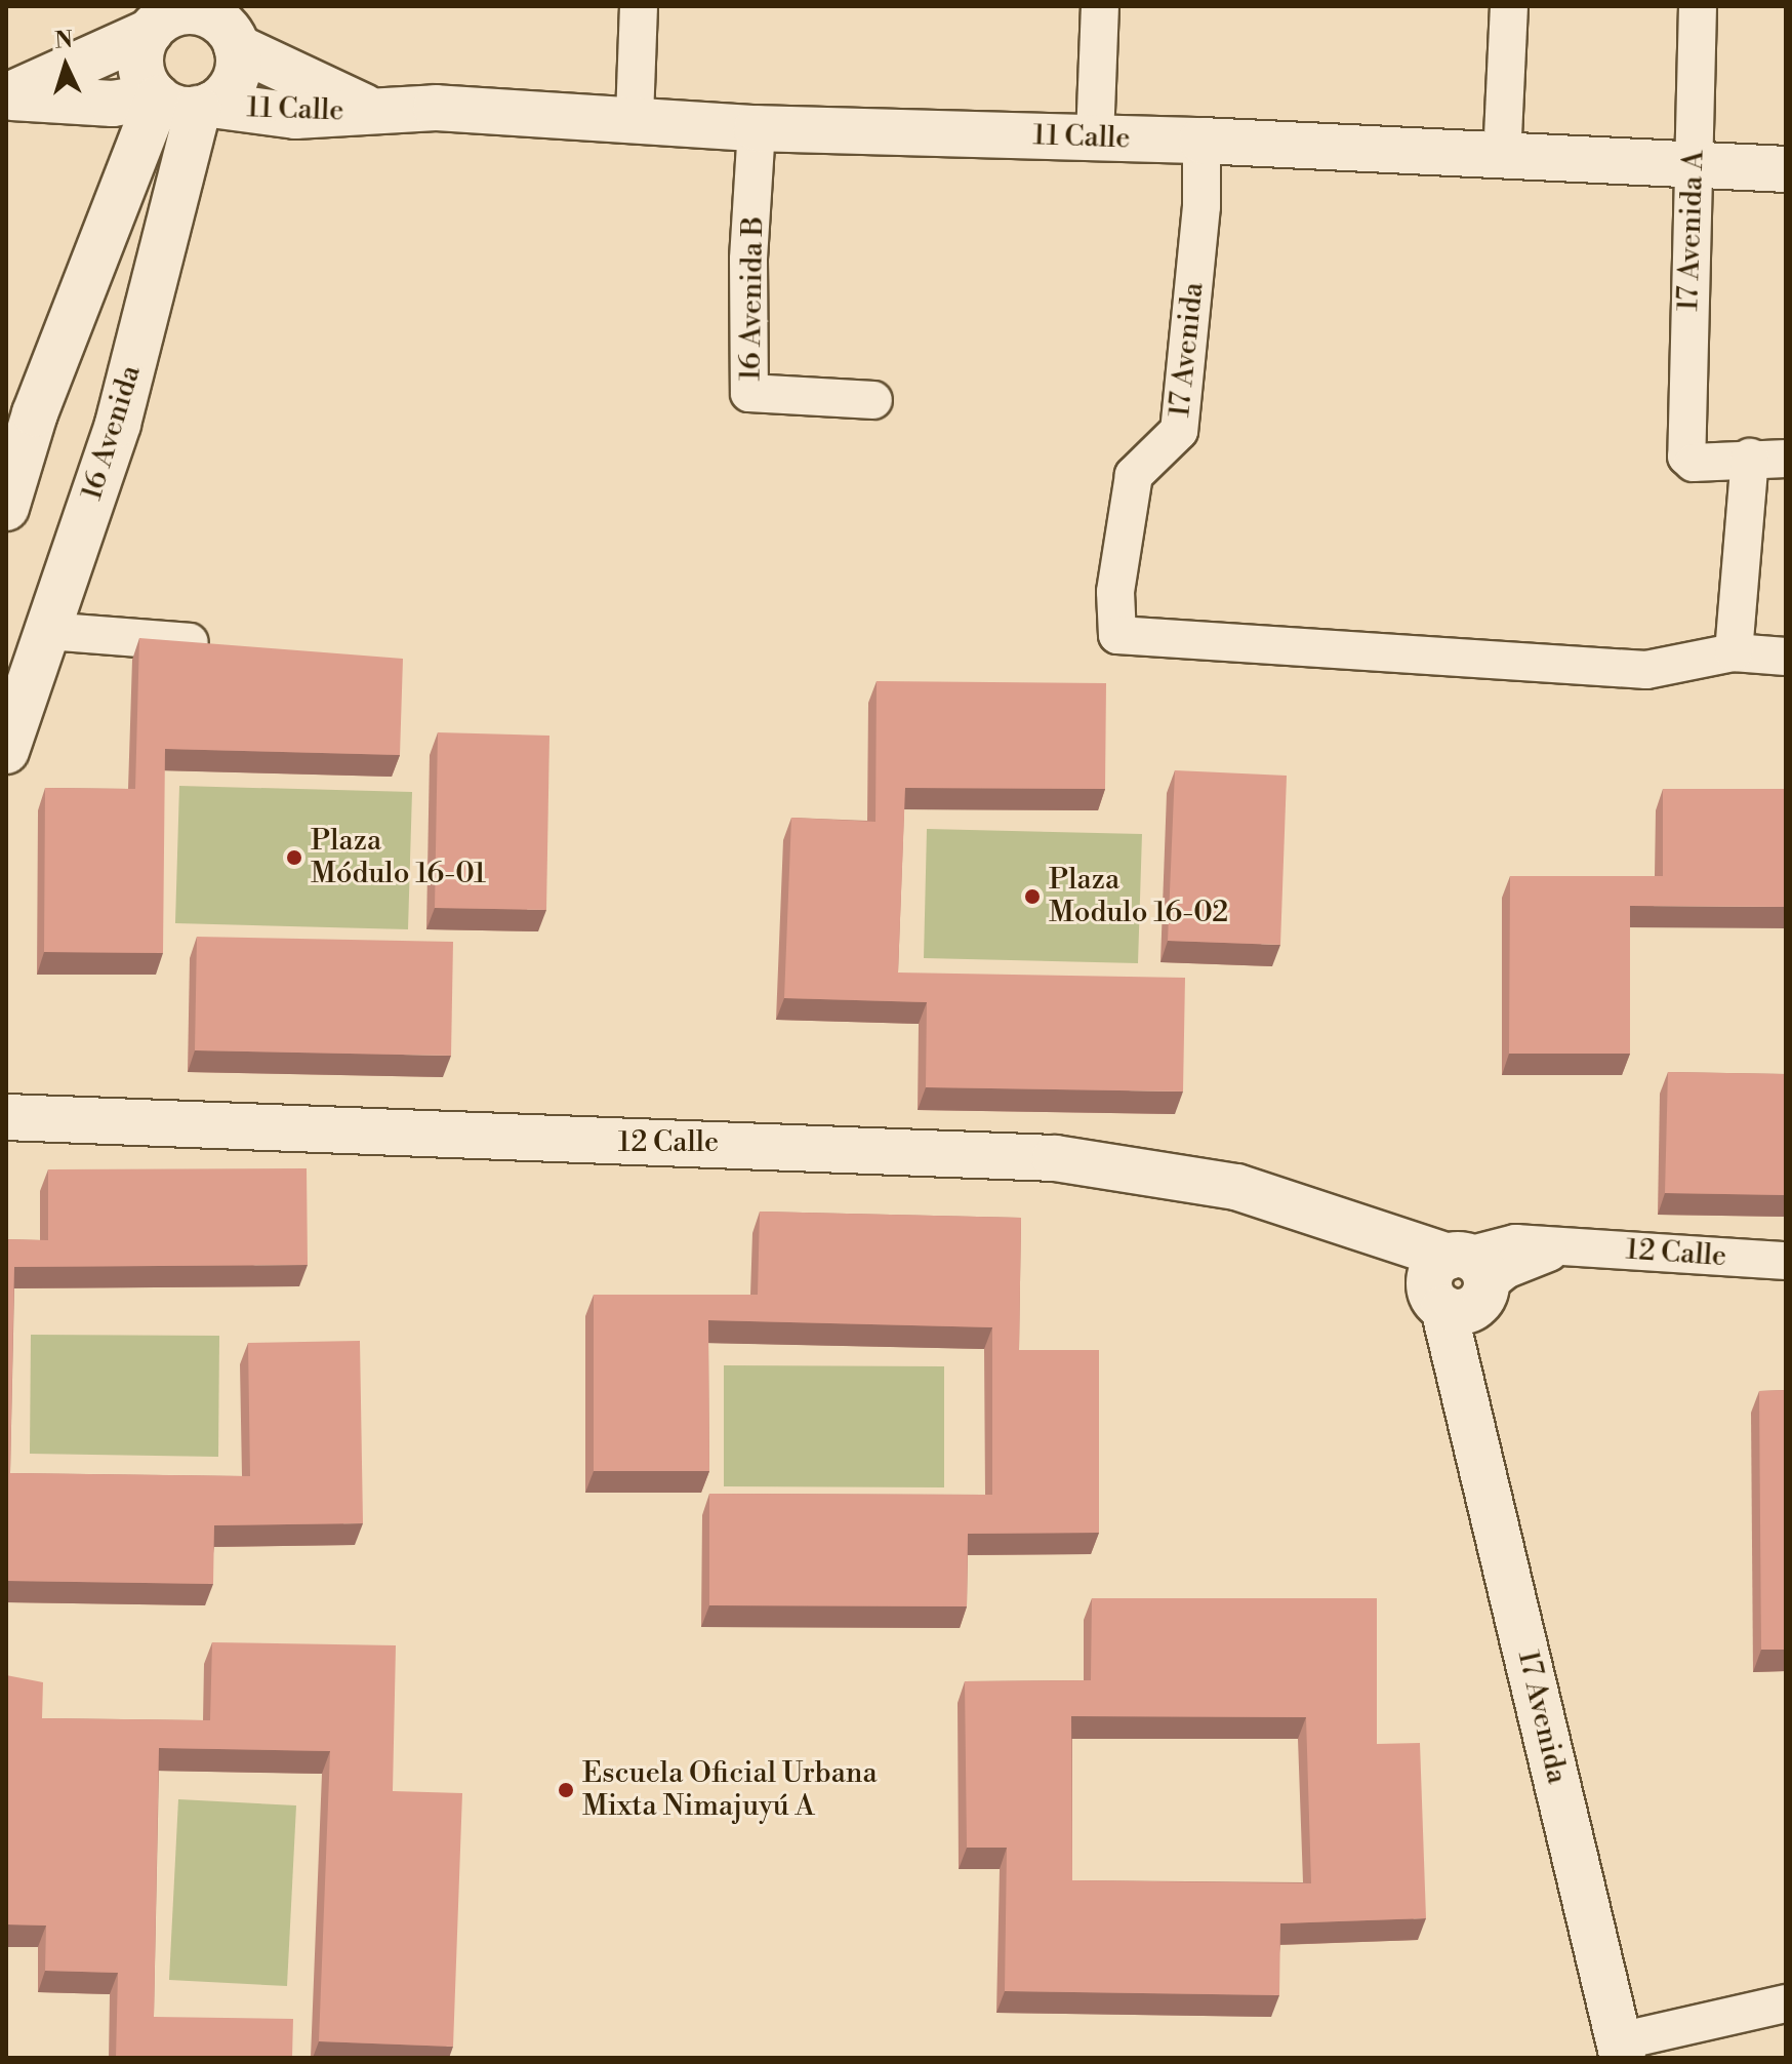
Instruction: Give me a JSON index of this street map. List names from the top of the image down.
{
  "streets": {
    "street": [
      "11 Calle",
      "17 Avenida A",
      "16 Avenida B",
      "17 Avenida",
      "16 Avenida",
      "12 Calle"
    ]
  },
  "crossings": [
    ["11 Calle", "17 Avenida A"],
    ["11 Calle", "16 Avenida B"],
    ["11 Calle", "17 Avenida"],
    ["11 Calle", "16 Avenida"],
    ["17 Avenida", "12 Calle"]
  ],
  "places": ["Plaza Módulo 16-01", "Plaza Modulo 16-02", "Escuela Oficial Urbana Mixta Nimajuyú A"],
  "north": "top"
}
